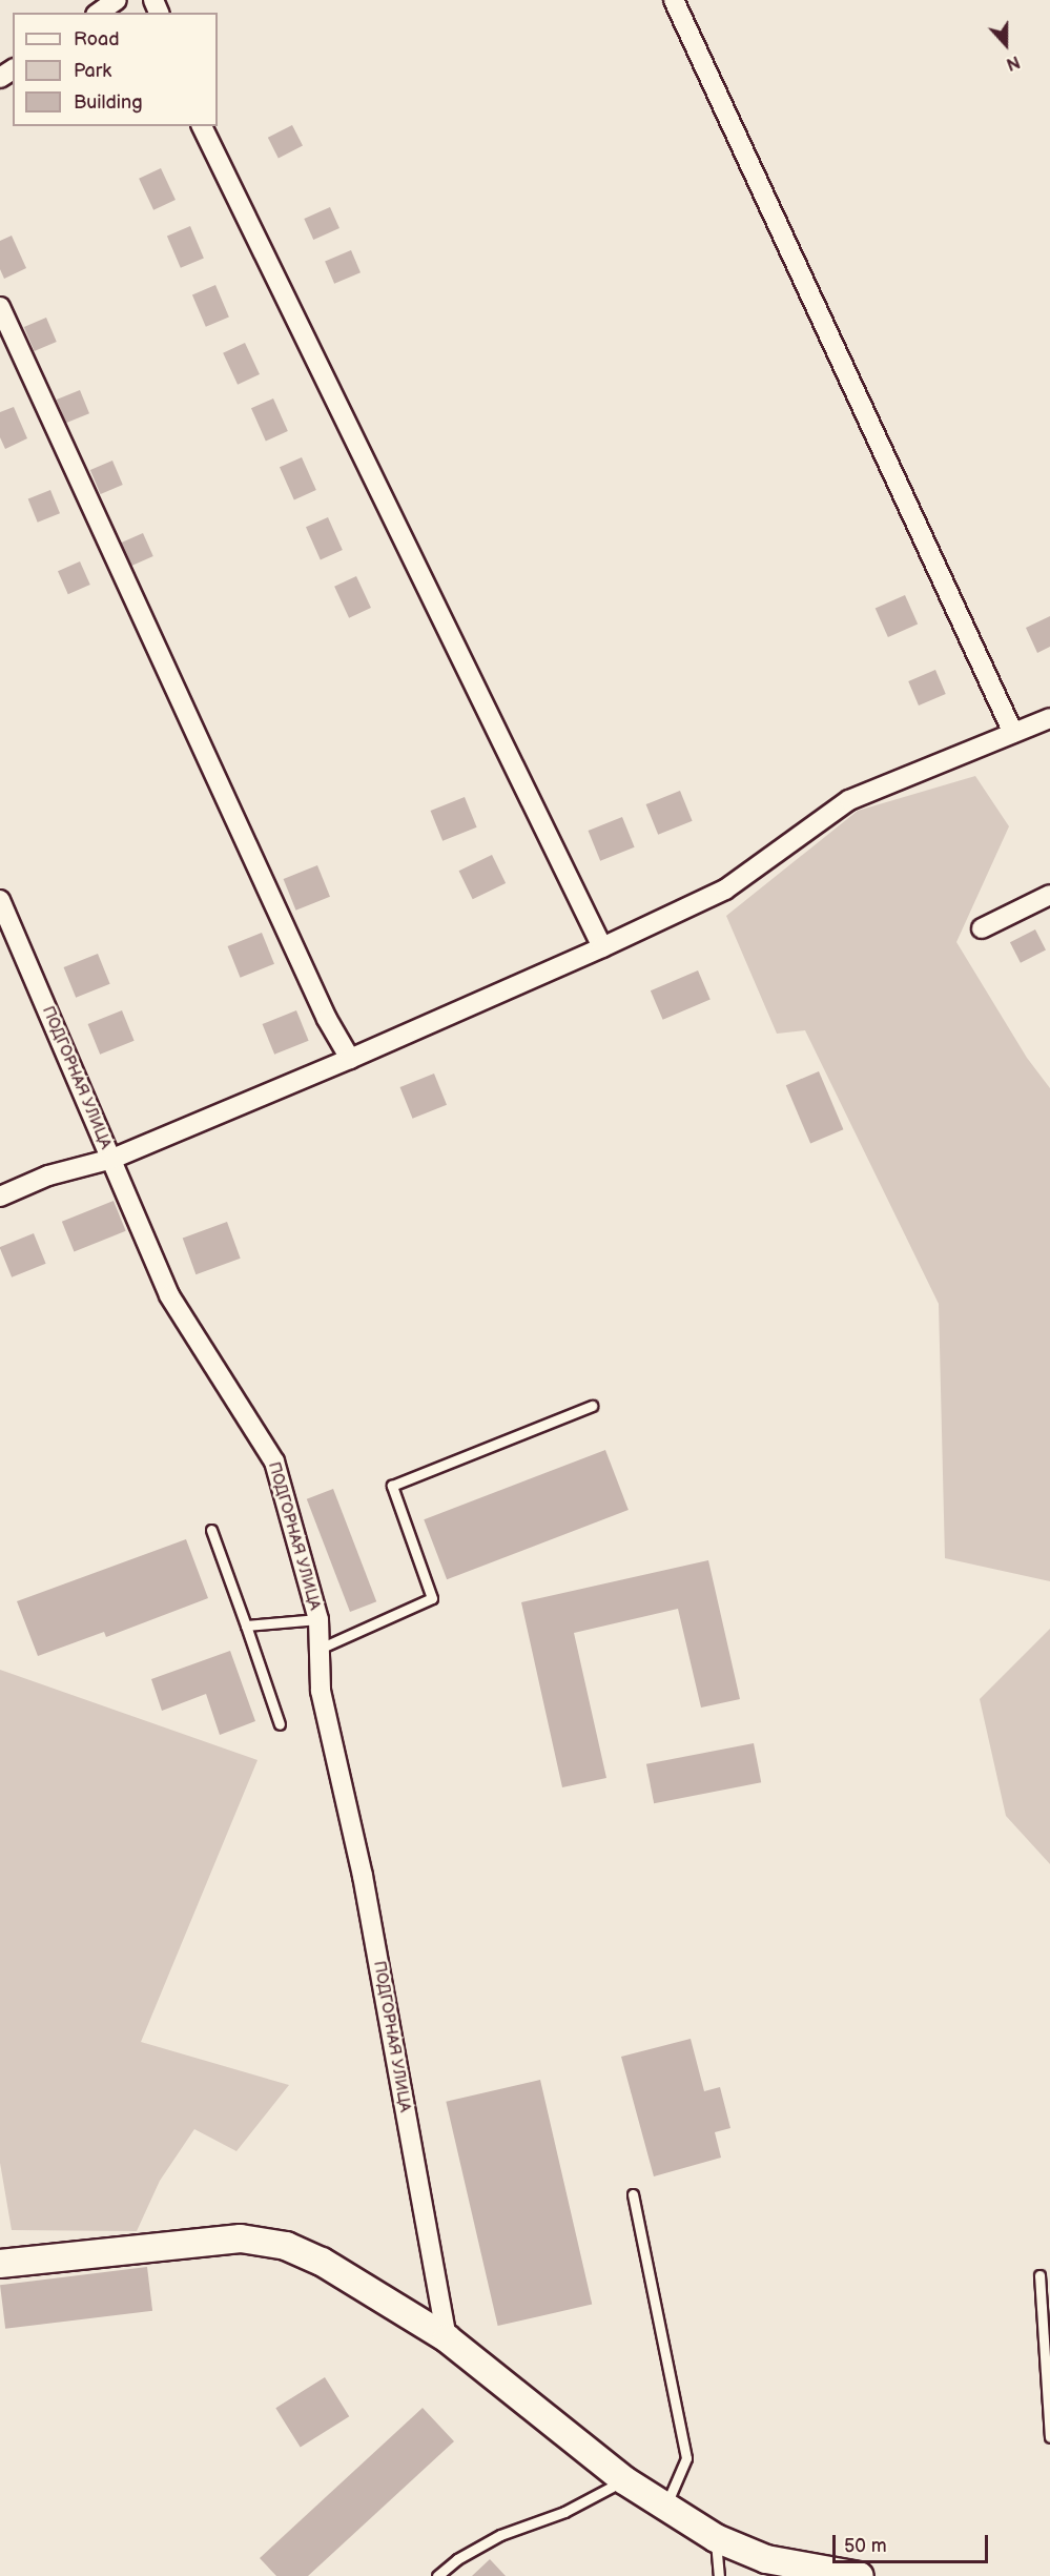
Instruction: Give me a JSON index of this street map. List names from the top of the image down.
{
  "streets": {
    "street": ["ПОДГОРНАЯ УЛИЦА"]
  },
  "legend": ["Road", "Park", "Building"],
  "scale_bar": "50 m",
  "north": "bottom"
}
